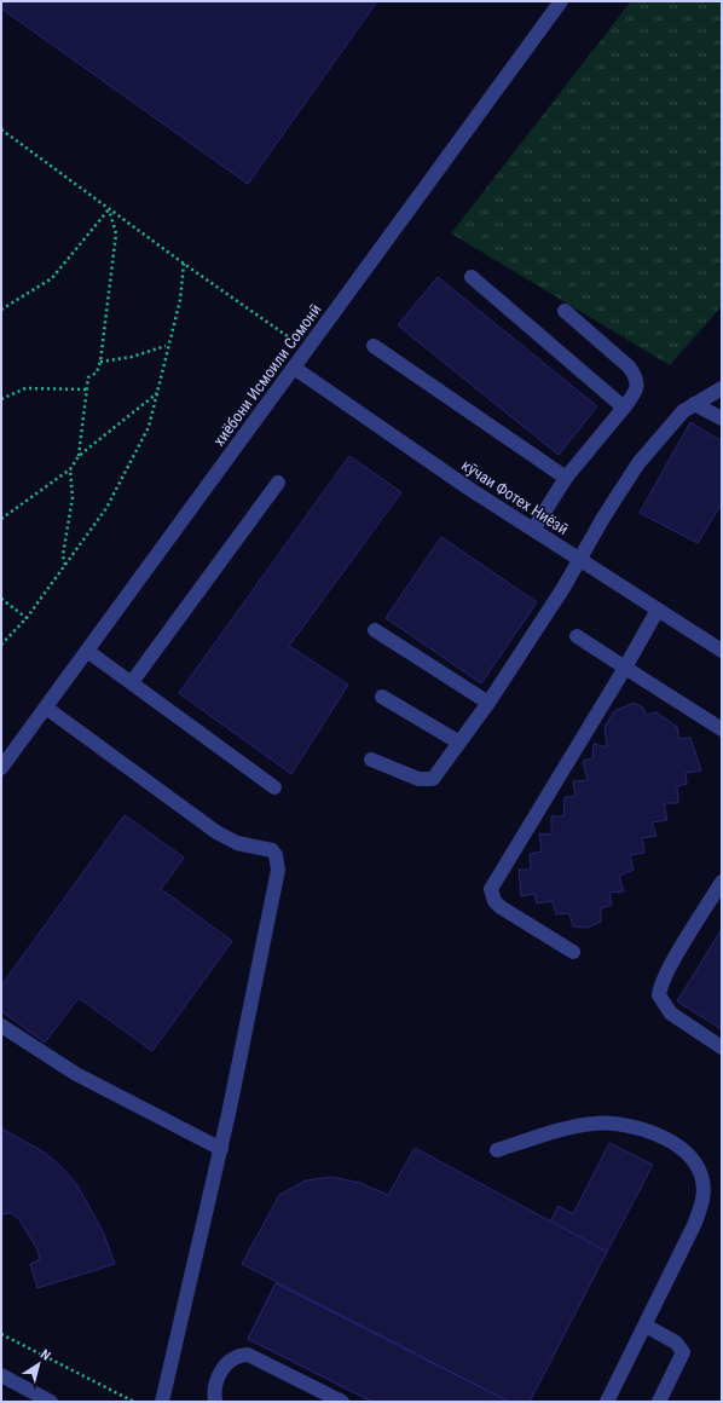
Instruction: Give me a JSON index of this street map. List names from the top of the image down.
{
  "streets": {
    "street": ["хиёбони Исмоили Сомонӣ", "кӯчаи Фотех Ниёзӣ"]
  },
  "crossings": [
    ["хиёбони Исмоили Сомонӣ", "кӯчаи Фотех Ниёзӣ"]
  ],
  "north": "top right"
}
